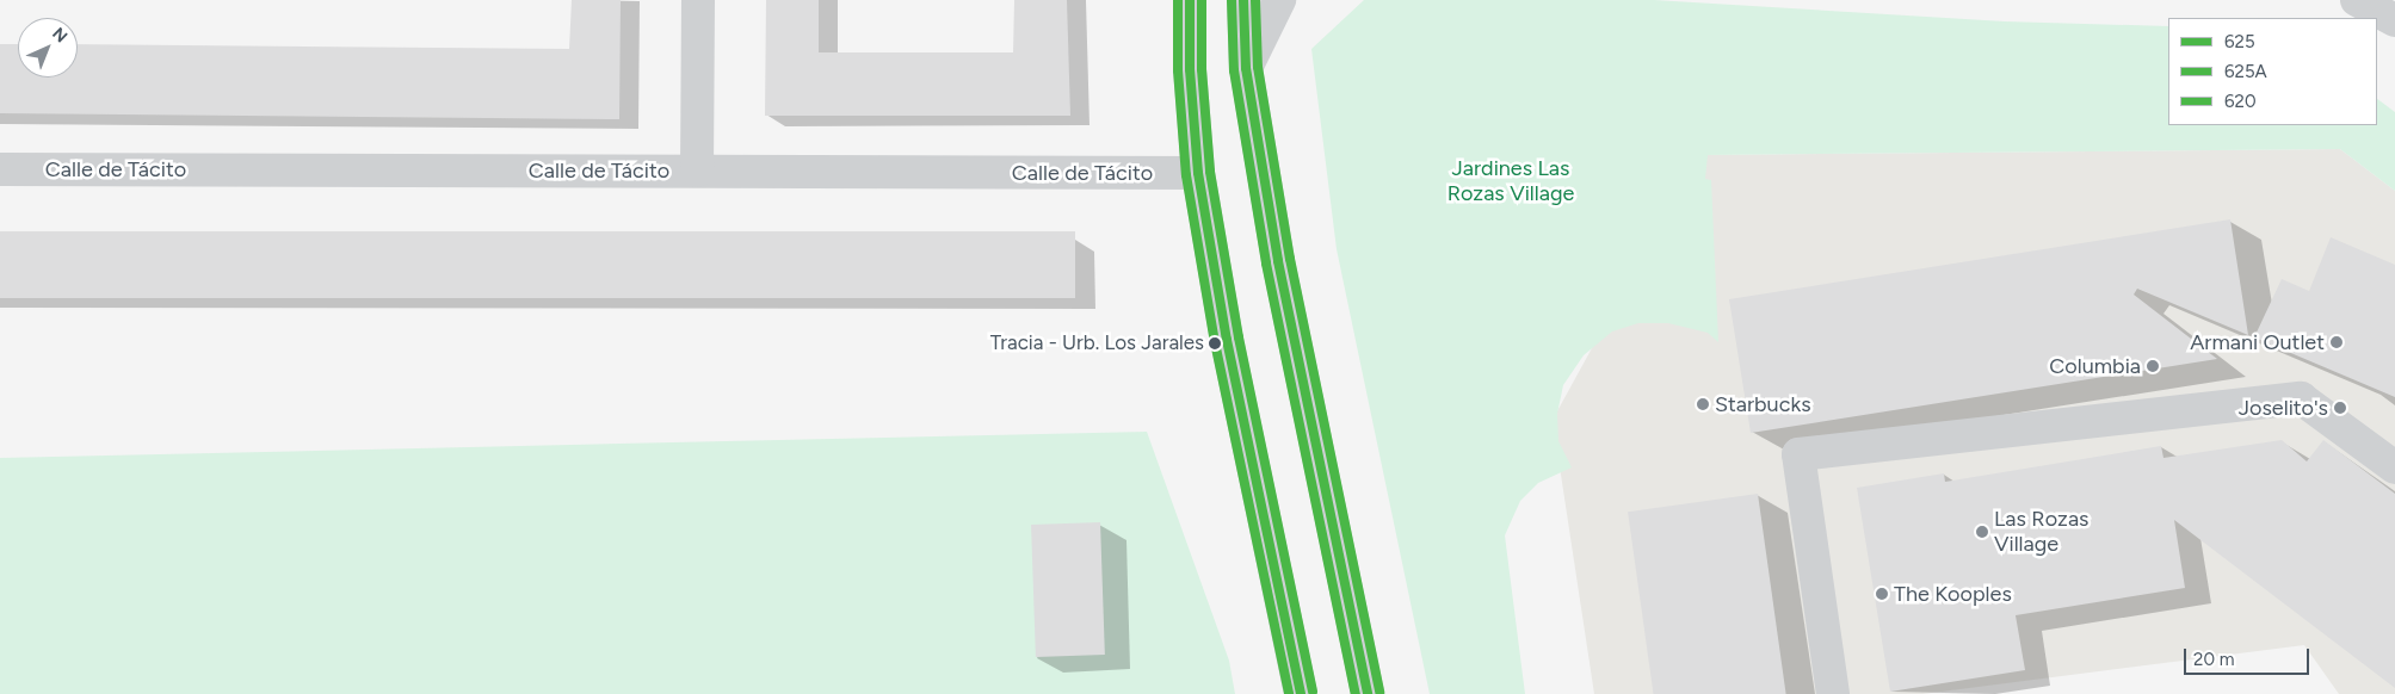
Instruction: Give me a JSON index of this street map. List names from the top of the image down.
{
  "streets": {
    "street": ["Calle de Tácito"]
  },
  "parks": ["Jardines Las Rozas Village"],
  "places": [
    "Armani Outlet",
    "Tracia - Urb. Los Jarales",
    "Columbia",
    "Starbucks",
    "Joselito's",
    "Las Rozas Village",
    "The Kooples"
  ],
  "lines": ["transit line 625", "transit line 625A", "transit line 620"],
  "legend": ["625", "625A", "620"],
  "scale_bar": "20 m",
  "north": "top right"
}
